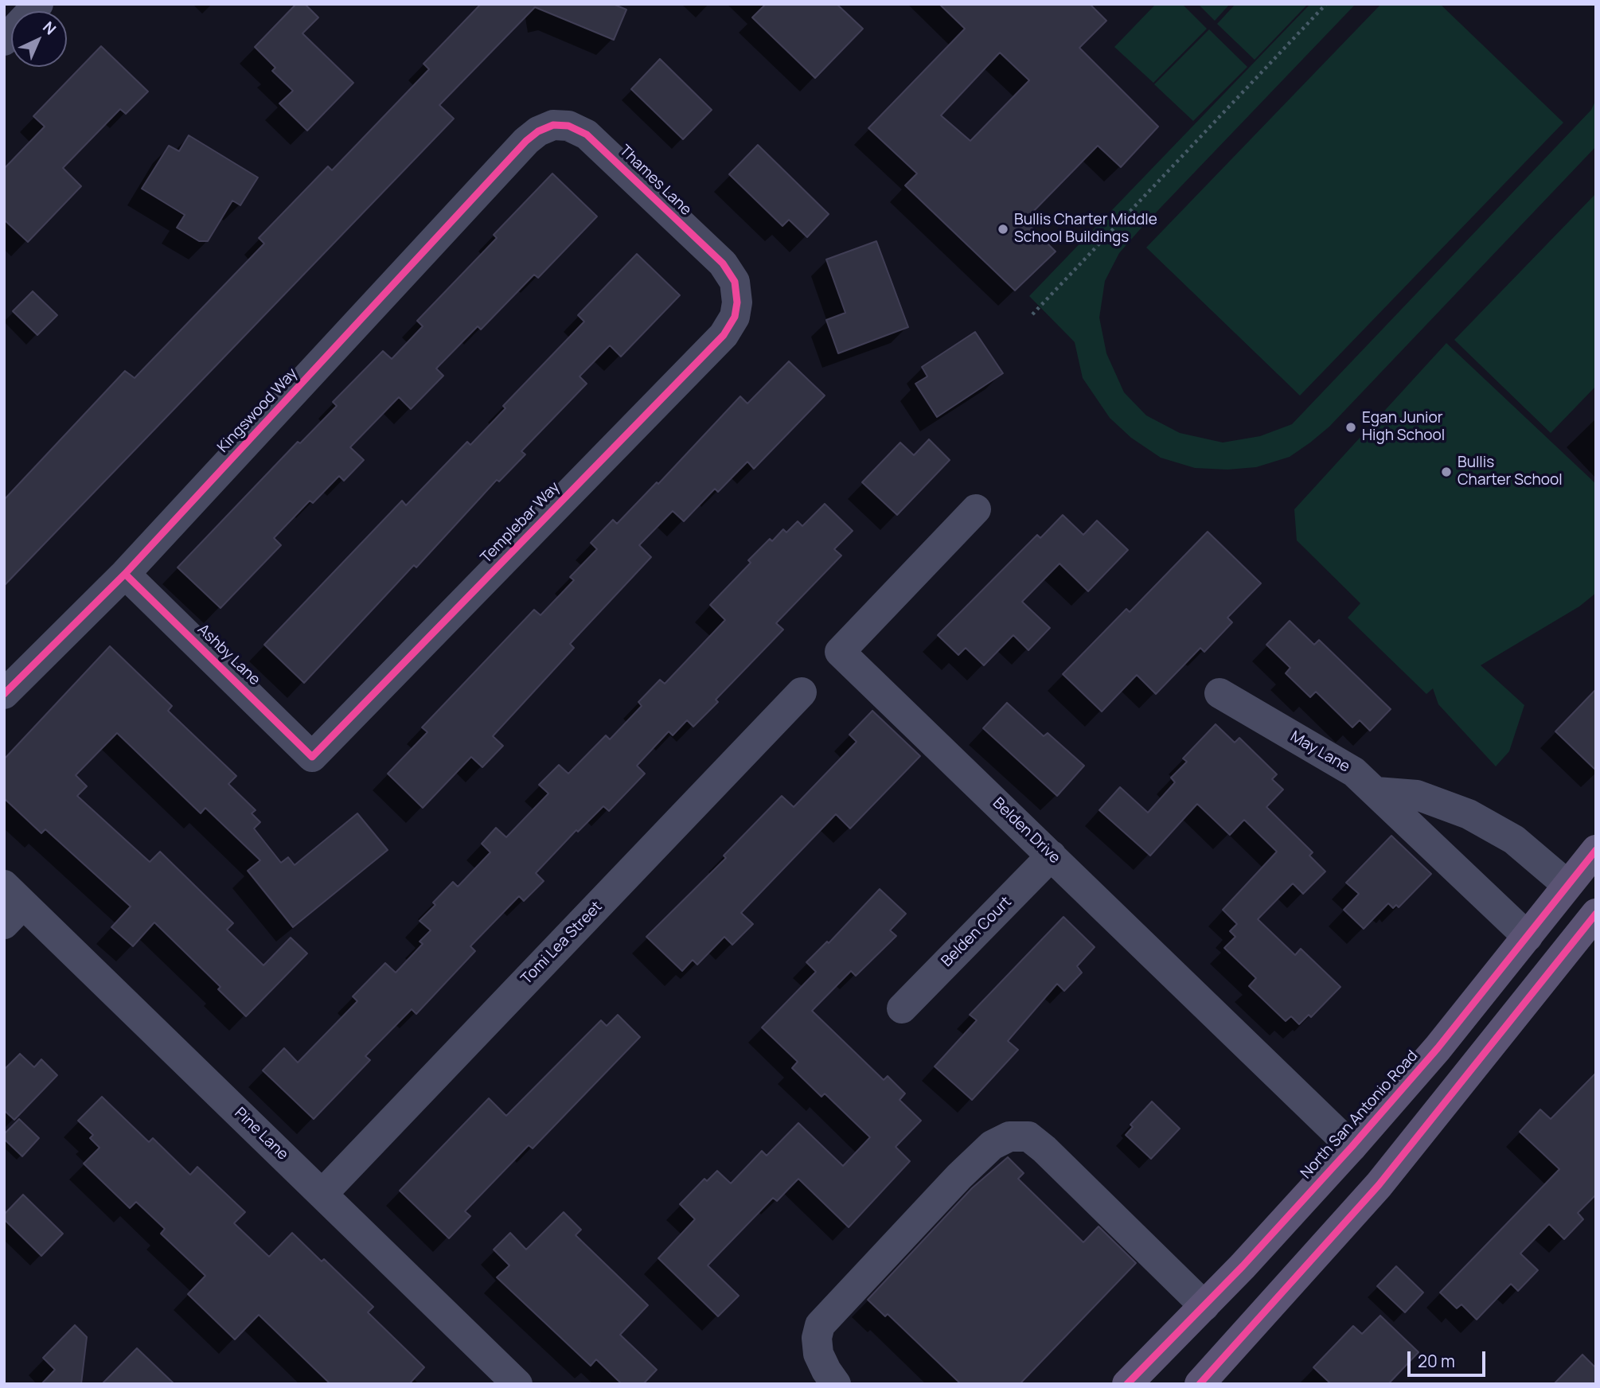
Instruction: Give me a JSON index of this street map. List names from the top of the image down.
{
  "streets": {
    "main road": ["North San Antonio Road"],
    "street": [
      "Thames Lane",
      "Kingswood Way",
      "Templebar Way",
      "Ashby Lane",
      "May Lane",
      "Belden Drive",
      "Belden Court",
      "Tomi Lea Street",
      "Pine Lane"
    ]
  },
  "crossings": [
    ["Thames Lane", "Kingswood Way"],
    ["Thames Lane", "Templebar Way"],
    ["Kingswood Way", "Ashby Lane"],
    ["Templebar Way", "Ashby Lane"],
    ["May Lane", "North San Antonio Road"],
    ["Belden Drive", "Belden Court"],
    ["Belden Drive", "North San Antonio Road"],
    ["Tomi Lea Street", "Pine Lane"]
  ],
  "places": ["Bullis Charter Middle School Buildings", "Egan Junior High School", "Bullis Charter School"],
  "scale_bar": "20 m",
  "north": "top right"
}
